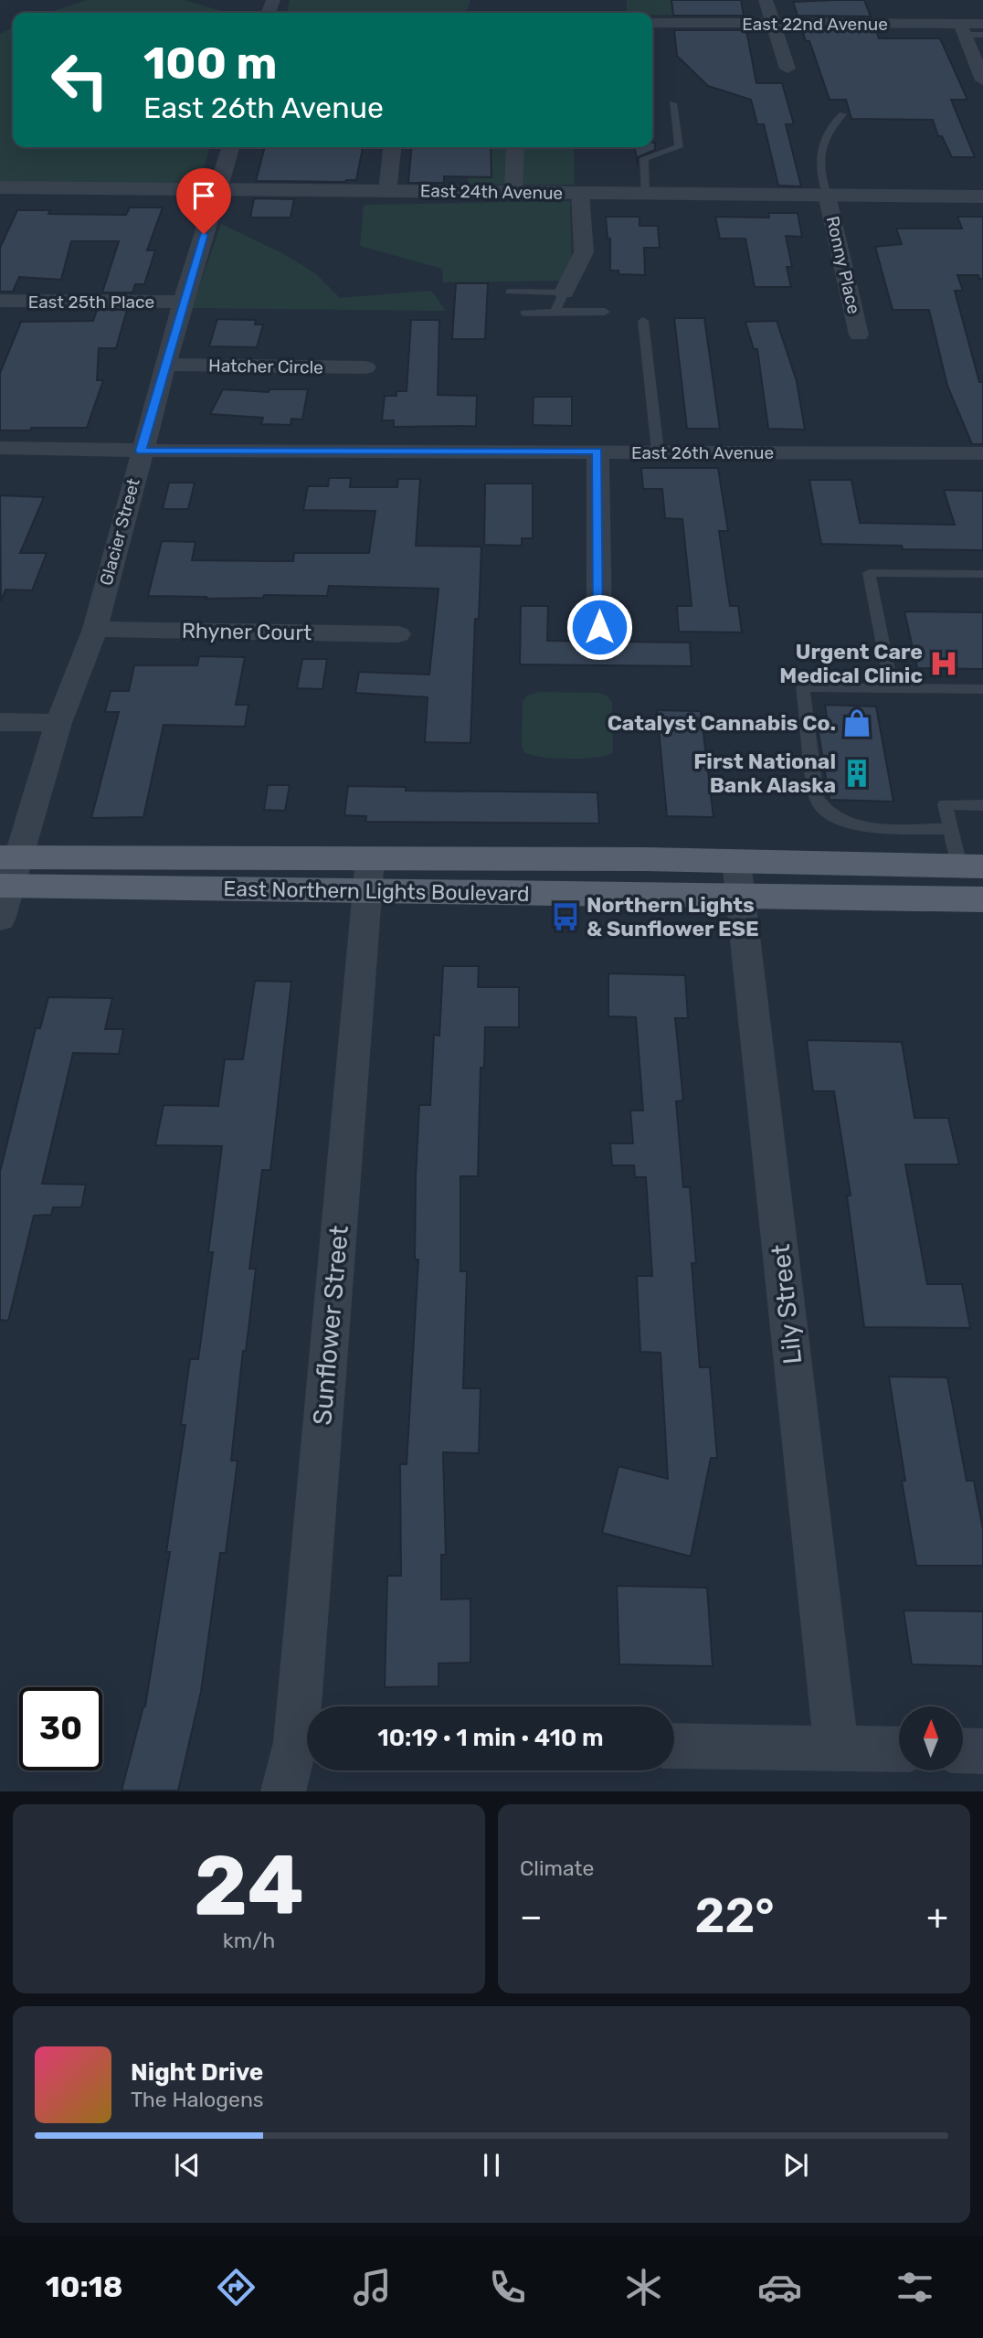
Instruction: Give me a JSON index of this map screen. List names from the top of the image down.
{
  "streets": {
    "main road": ["East Northern Lights Boulevard"],
    "street": [
      "East 22nd Avenue",
      "East 24th Avenue",
      "Ronny Place",
      "East 25th Place",
      "Hatcher Circle",
      "East 26th Avenue",
      "Glacier Street",
      "Rhyner Court",
      "Lily Street",
      "Sunflower Street"
    ]
  },
  "crossings": [
    ["East 24th Avenue", "Ronny Place"],
    ["East 24th Avenue", "Glacier Street"],
    ["East 25th Place", "Glacier Street"],
    ["Hatcher Circle", "Glacier Street"],
    ["East 26th Avenue", "Glacier Street"],
    ["Glacier Street", "Rhyner Court"],
    ["Glacier Street", "East Northern Lights Boulevard"],
    ["East Northern Lights Boulevard", "Lily Street"],
    ["East Northern Lights Boulevard", "Sunflower Street"]
  ],
  "places": {
    "hospital": ["Urgent Care Medical Clinic"],
    "shop": ["Catalyst Cannabis Co."],
    "building": ["First National Bank Alaska"],
    "bus stop": ["Northern Lights & Sunflower ESE"]
  },
  "north": "top",
  "page": {
    "turn": ["100 m", "East 26th Avenue"],
    "limit": "30",
    "trip": "10:19 · 1 min · 410 m",
    "tile": [
      ["24", "km/h"],
      "Climate"
    ],
    "heat": ["−", "22°", "+"],
    "song": ["Night Drive", "The Halogens"],
    "tabs": "10:18"
  }
}
